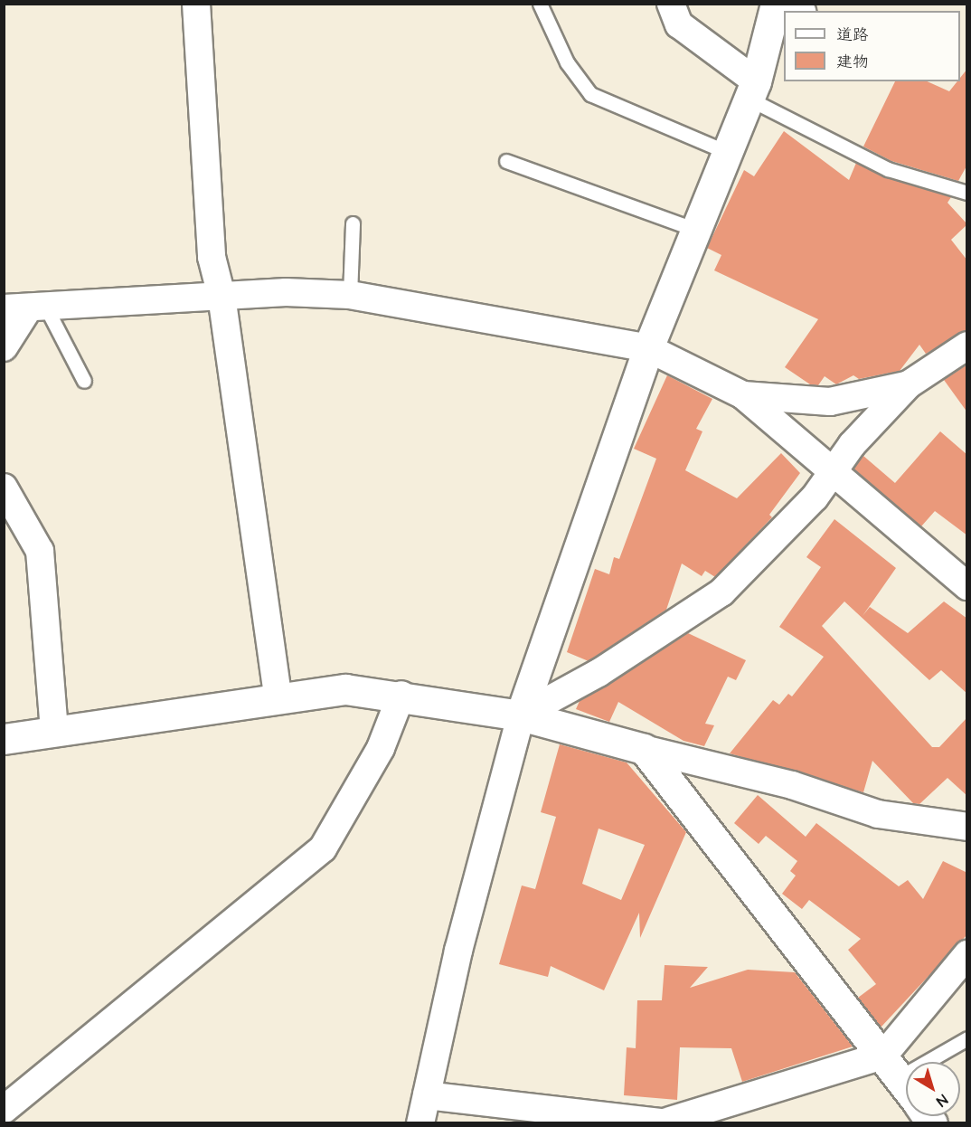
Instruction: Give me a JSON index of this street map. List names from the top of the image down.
{
  "legend": ["道路", "建物"],
  "north": "bottom right"
}
